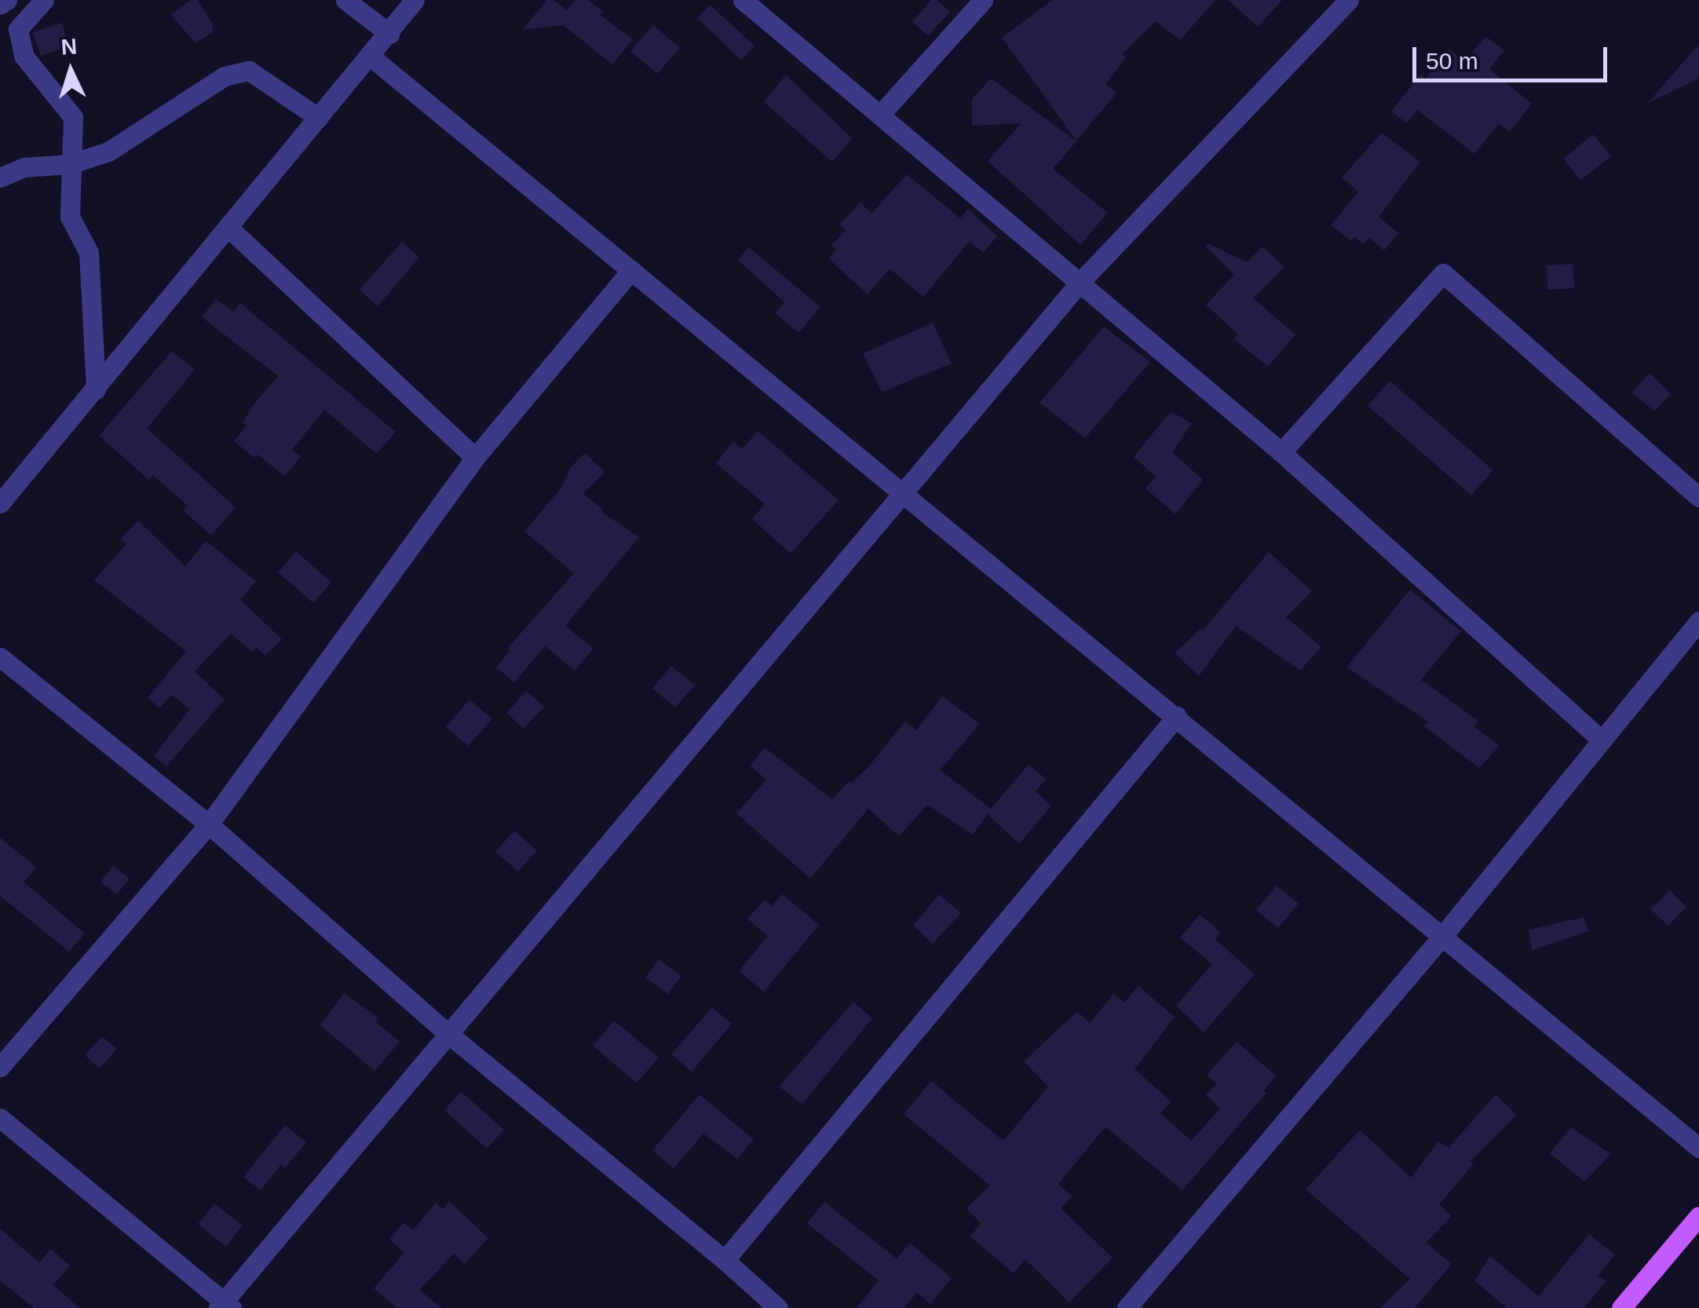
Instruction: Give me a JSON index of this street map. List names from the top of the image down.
{
  "scale_bar": "50 m",
  "north": "top"
}
